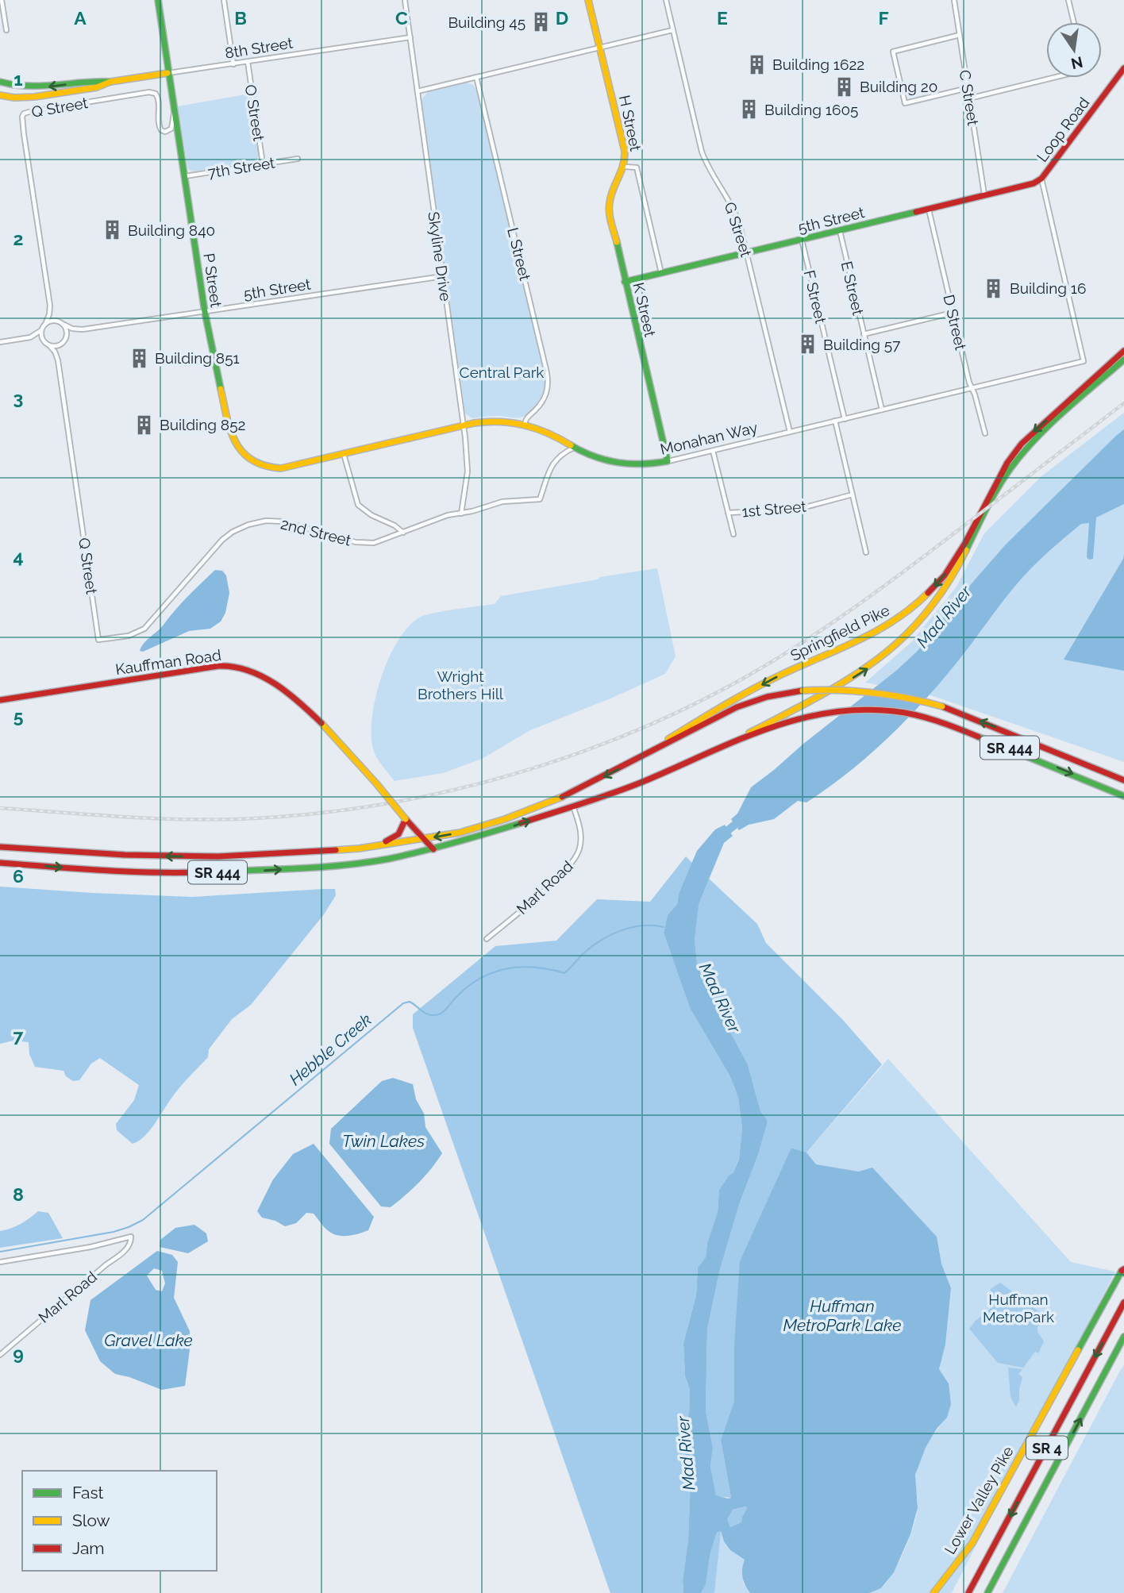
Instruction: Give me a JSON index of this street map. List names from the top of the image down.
{
  "streets": {
    "main road": [
      "8th Street",
      "H Street",
      "Loop Road",
      "5th Street",
      "P Street",
      "K Street",
      "Monahan Way",
      "Springfield Pike",
      "Kauffman Road",
      "SR 444",
      "SR 4",
      "Lower Valley Pike"
    ],
    "street": [
      "C Street",
      "Q Street",
      "O Street",
      "7th Street",
      "G Street",
      "L Street",
      "Skyline Drive",
      "E Street",
      "F Street",
      "D Street",
      "1st Street",
      "2nd Street",
      "Marl Road"
    ]
  },
  "crossings": [
    ["8th Street", "O Street"],
    ["8th Street", "Skyline Drive"],
    ["8th Street", "P Street"],
    ["C Street", "5th Street"],
    ["Q Street", "5th Street"],
    ["Q Street", "P Street"],
    ["Q Street", "2nd Street"],
    ["O Street", "7th Street"],
    ["H Street", "5th Street"],
    ["H Street", "K Street"],
    ["Loop Road", "5th Street"],
    ["Loop Road", "Monahan Way"],
    ["7th Street", "P Street"],
    ["5th Street", "G Street"],
    ["5th Street", "Skyline Drive"],
    ["5th Street", "P Street"],
    ["5th Street", "E Street"],
    ["5th Street", "F Street"],
    ["5th Street", "K Street"],
    ["5th Street", "D Street"],
    ["5th Street", "Monahan Way"],
    ["G Street", "Monahan Way"],
    ["L Street", "Monahan Way"],
    ["Skyline Drive", "Monahan Way"],
    ["Skyline Drive", "2nd Street"],
    ["P Street", "Monahan Way"],
    ["E Street", "Monahan Way"],
    ["F Street", "Monahan Way"],
    ["K Street", "Monahan Way"],
    ["D Street", "Monahan Way"],
    ["Monahan Way", "2nd Street"],
    ["Springfield Pike", "SR 444"],
    ["Kauffman Road", "SR 444"],
    ["SR 444", "Marl Road"]
  ],
  "water": [
    "Mad River",
    "Hebble Creek",
    "Twin Lakes",
    "Huffman MetroPark Lake",
    "Gravel Lake"
  ],
  "parks": ["Central Park", "Wright Brothers Hill", "Huffman MetroPark"],
  "places": {
    "building": [
      "Building 45",
      "Building 1622",
      "Building 20",
      "Building 1605",
      "Building 840",
      "Building 16",
      "Building 57",
      "Building 851",
      "Building 852"
    ]
  },
  "legend": ["Fast", "Slow", "Jam"],
  "north": "bottom",
  "grid": {
    "columns": [
      "A",
      "B",
      "C",
      "D",
      "E",
      "F"
    ],
    "rows": [
      "1",
      "2",
      "3",
      "4",
      "5",
      "6",
      "7",
      "8",
      "9"
    ]
  }
}
